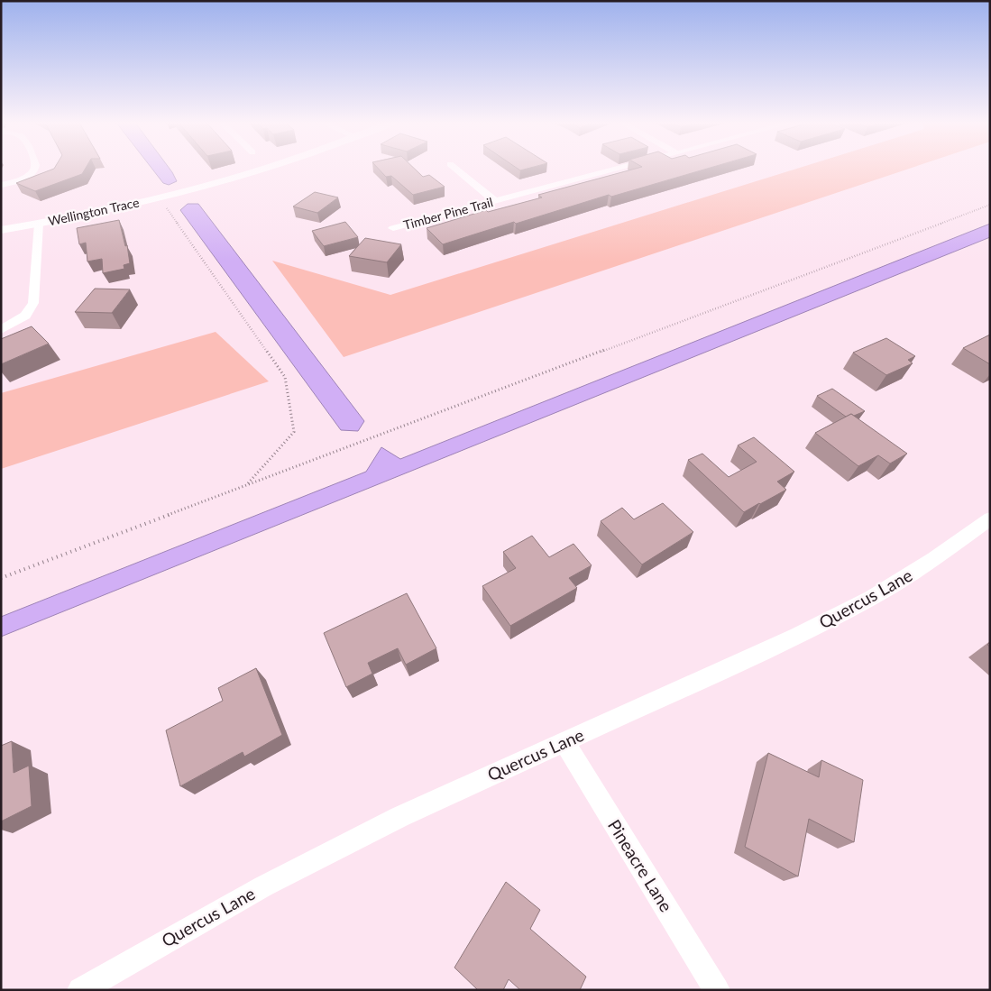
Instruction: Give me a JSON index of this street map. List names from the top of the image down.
{
  "streets": {
    "street": [
      "Wellington Trace",
      "Timber Pine Trail",
      "Quercus Lane",
      "Pineacre Lane"
    ]
  },
  "crossings": [
    ["Quercus Lane", "Pineacre Lane"]
  ]
}
